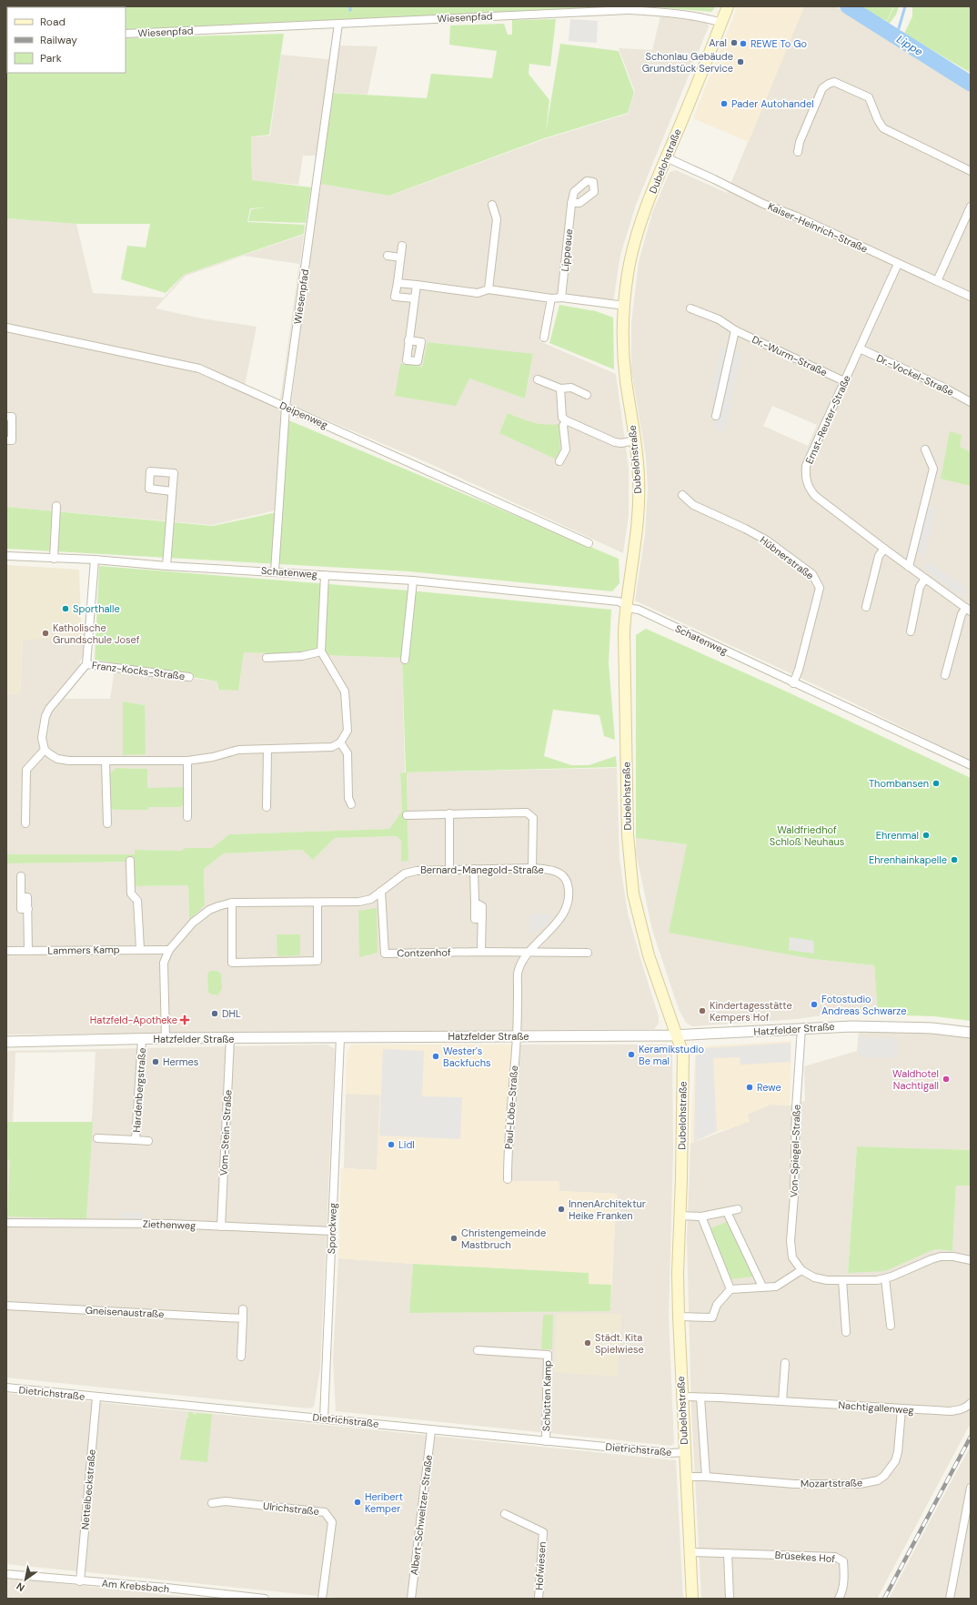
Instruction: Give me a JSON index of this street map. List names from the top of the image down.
{
  "streets": {
    "main road": ["Dubelohstraße"],
    "street": [
      "Wiesenpfad",
      "Kaiser-Heinrich-Straße",
      "Lippeaue",
      "Dr.-Wurm-Straße",
      "Dr.-Vockel-Straße",
      "Deipenweg",
      "Ernst-Reuter-Straße",
      "Hübnerstraße",
      "Schatenweg",
      "Franz-Kocks-Straße",
      "Bernard-Manegold-Straße",
      "Lammers Kamp",
      "Contzenhof",
      "Hatzfelder Straße",
      "Hardenbergstraße",
      "Paul-Löbe-Straße",
      "Vom-Stein-Straße",
      "Von-Spiegel-Straße",
      "Ziethenweg",
      "Sporckweg",
      "Gneisenaustraße",
      "Dietrichstraße",
      "Schütten Kamp",
      "Nachtigallenweg",
      "Mozartstraße",
      "Nettelbeckstraße",
      "Ulrichstraße",
      "Albert-Schweitzer-Straße",
      "Brüsekes Hof",
      "Hofwiesen",
      "Am Krebsbach"
    ]
  },
  "crossings": [
    ["Wiesenpfad", "Dubelohstraße"],
    ["Wiesenpfad", "Deipenweg"],
    ["Wiesenpfad", "Schatenweg"],
    ["Dubelohstraße", "Kaiser-Heinrich-Straße"],
    ["Dubelohstraße", "Schatenweg"],
    ["Dubelohstraße", "Hatzfelder Straße"],
    ["Dubelohstraße", "Dietrichstraße"],
    ["Dubelohstraße", "Nachtigallenweg"],
    ["Dubelohstraße", "Mozartstraße"],
    ["Dubelohstraße", "Brüsekes Hof"],
    ["Kaiser-Heinrich-Straße", "Ernst-Reuter-Straße"],
    ["Dr.-Wurm-Straße", "Ernst-Reuter-Straße"],
    ["Dr.-Vockel-Straße", "Ernst-Reuter-Straße"],
    ["Hübnerstraße", "Schatenweg"],
    ["Schatenweg", "Franz-Kocks-Straße"],
    ["Bernard-Manegold-Straße", "Lammers Kamp"],
    ["Bernard-Manegold-Straße", "Contzenhof"],
    ["Bernard-Manegold-Straße", "Hatzfelder Straße"],
    ["Bernard-Manegold-Straße", "Paul-Löbe-Straße"],
    ["Hatzfelder Straße", "Hardenbergstraße"],
    ["Hatzfelder Straße", "Paul-Löbe-Straße"],
    ["Hatzfelder Straße", "Vom-Stein-Straße"],
    ["Hatzfelder Straße", "Von-Spiegel-Straße"],
    ["Hatzfelder Straße", "Sporckweg"],
    ["Vom-Stein-Straße", "Ziethenweg"],
    ["Ziethenweg", "Sporckweg"],
    ["Sporckweg", "Dietrichstraße"],
    ["Dietrichstraße", "Schütten Kamp"],
    ["Dietrichstraße", "Nettelbeckstraße"],
    ["Dietrichstraße", "Albert-Schweitzer-Straße"],
    ["Nachtigallenweg", "Mozartstraße"],
    ["Nettelbeckstraße", "Am Krebsbach"]
  ],
  "water": ["Lippe"],
  "parks": ["Waldfriedhof Schloß Neuhaus"],
  "places": {
    "other": [
      "Aral",
      "REWE To Go",
      "Schonlau Gebäude Grundstück Service",
      "Pader Autohandel",
      "Sporthalle",
      "Katholische Grundschule Josef",
      "Thombansen",
      "Ehrenmal",
      "Ehrenhainkapelle",
      "Fotostudio Andreas Schwarze",
      "Kindertagesstätte Kempers Hof",
      "DHL",
      "Keramikstudio Be mal",
      "Wester's Backfuchs",
      "Hermes",
      "Waldhotel Nachtigall",
      "Rewe",
      "Lidl",
      "InnenArchitektur Heike Franken",
      "Christengemeinde Mastbruch",
      "Städt. Kita Spielwiese",
      "Heribert Kemper"
    ],
    "health": ["Hatzfeld-Apotheke"]
  },
  "legend": ["Road", "Railway", "Park"],
  "north": "bottom left"
}
